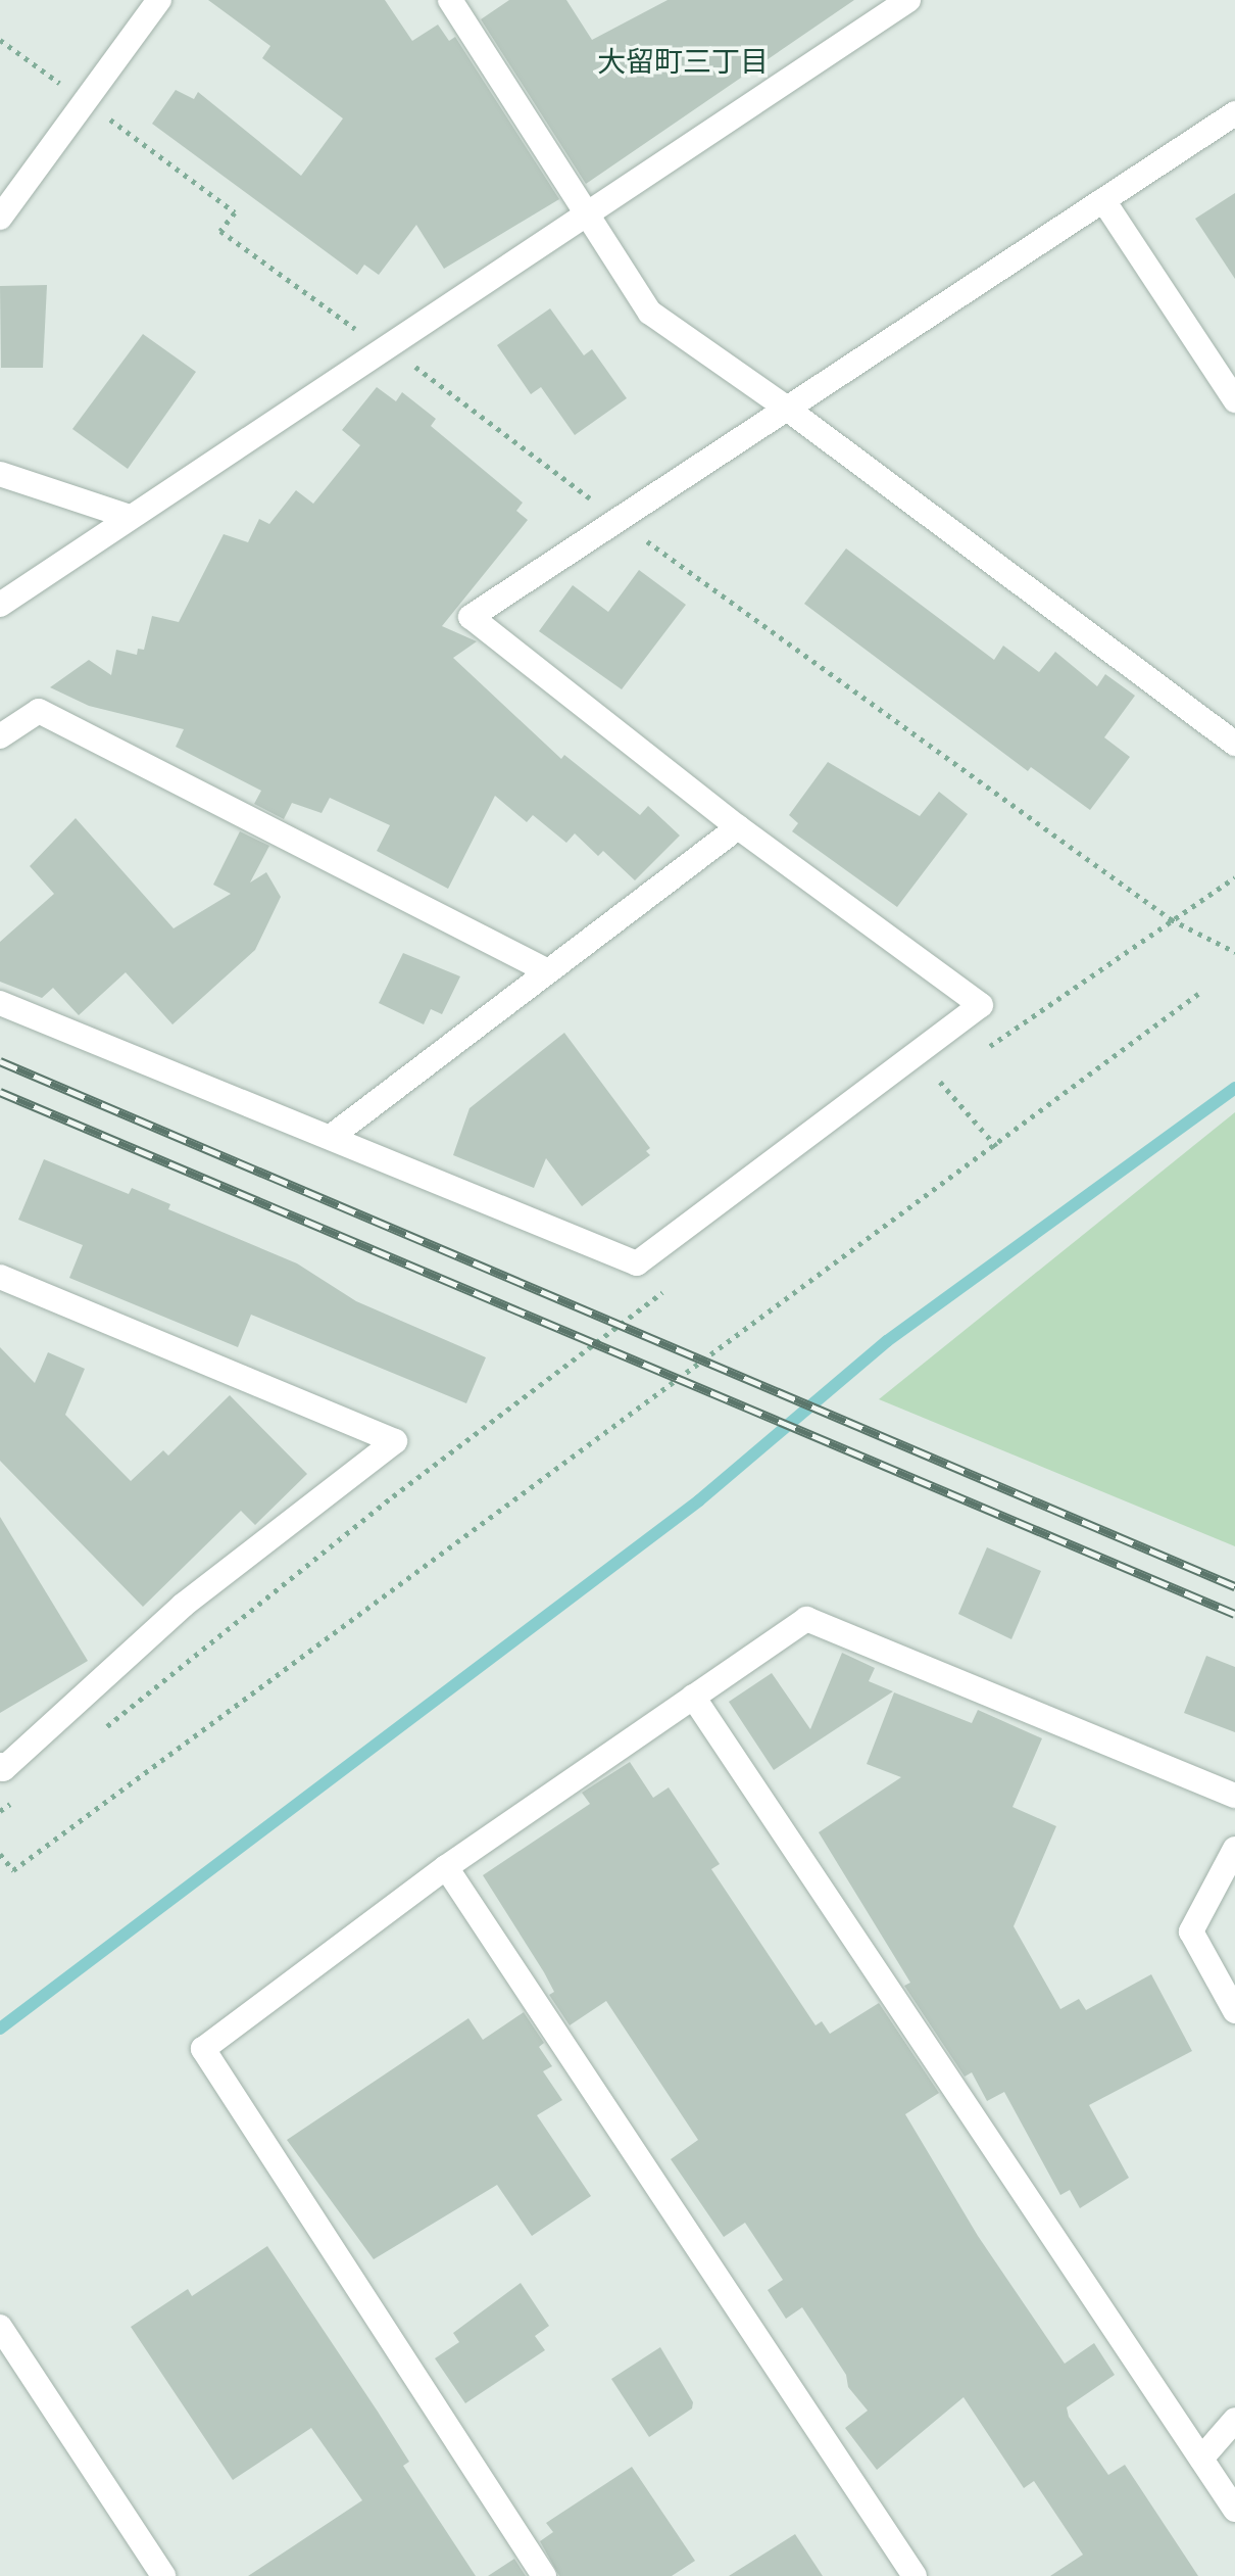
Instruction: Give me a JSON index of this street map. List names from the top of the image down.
{
  "districts": ["大留町三丁目"]
}
